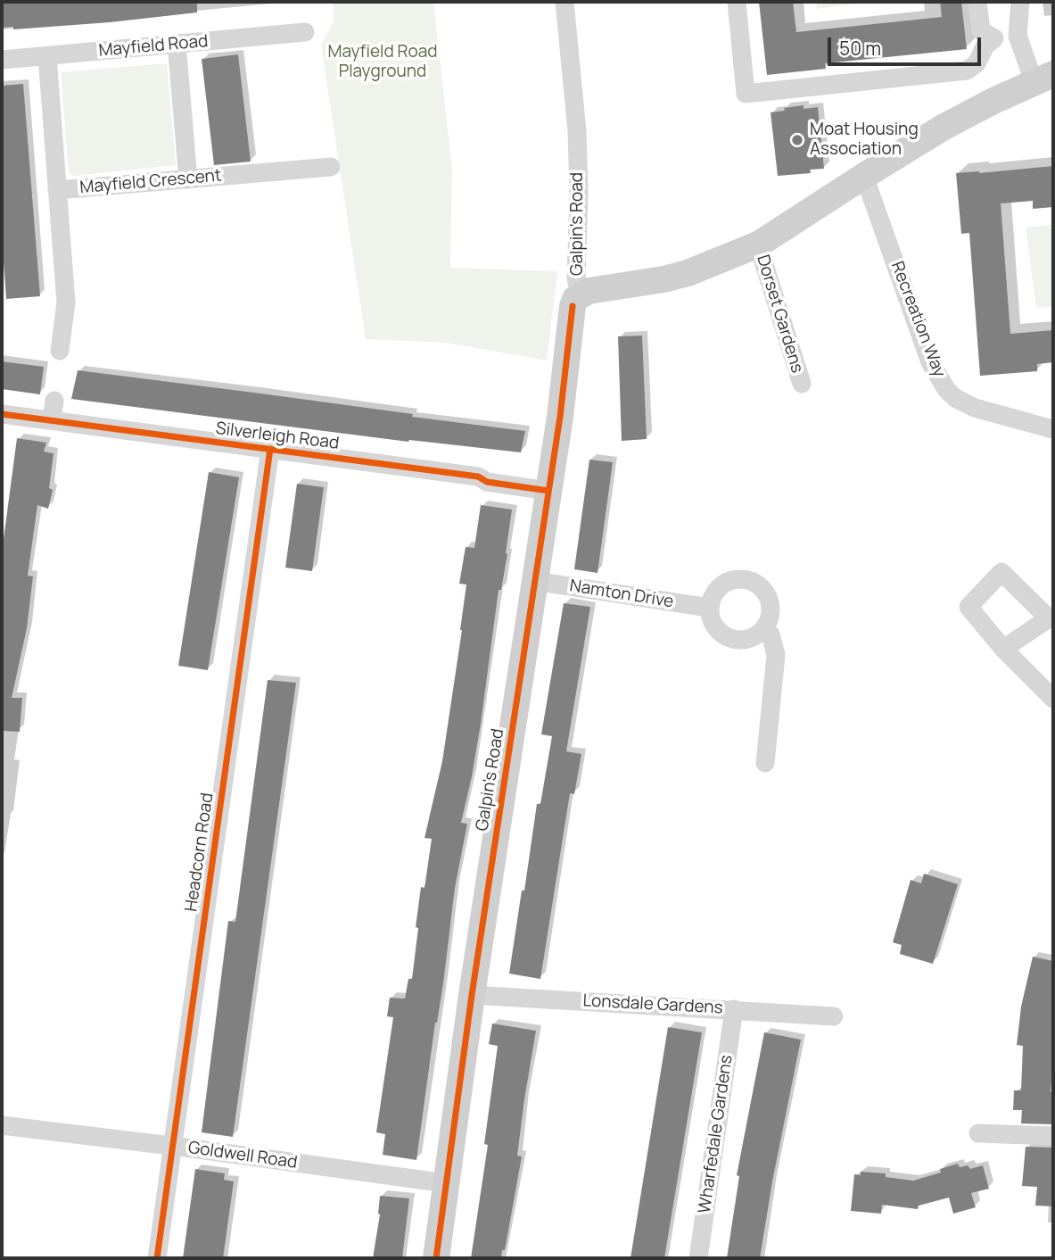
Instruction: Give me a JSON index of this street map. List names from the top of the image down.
{
  "streets": {
    "street": [
      "Mayfield Road",
      "Mayfield Crescent",
      "Galpin's Road",
      "Dorset Gardens",
      "Recreation Way",
      "Silverleigh Road",
      "Namton Drive",
      "Headcorn Road",
      "Lonsdale Gardens",
      "Wharfedale Gardens",
      "Goldwell Road"
    ]
  },
  "crossings": [
    ["Galpin's Road", "Silverleigh Road"],
    ["Galpin's Road", "Namton Drive"],
    ["Galpin's Road", "Lonsdale Gardens"],
    ["Galpin's Road", "Goldwell Road"],
    ["Silverleigh Road", "Headcorn Road"],
    ["Headcorn Road", "Goldwell Road"],
    ["Lonsdale Gardens", "Wharfedale Gardens"]
  ],
  "parks": ["Mayfield Road Playground"],
  "places": ["Moat Housing Association"],
  "scale_bar": "50 m"
}
